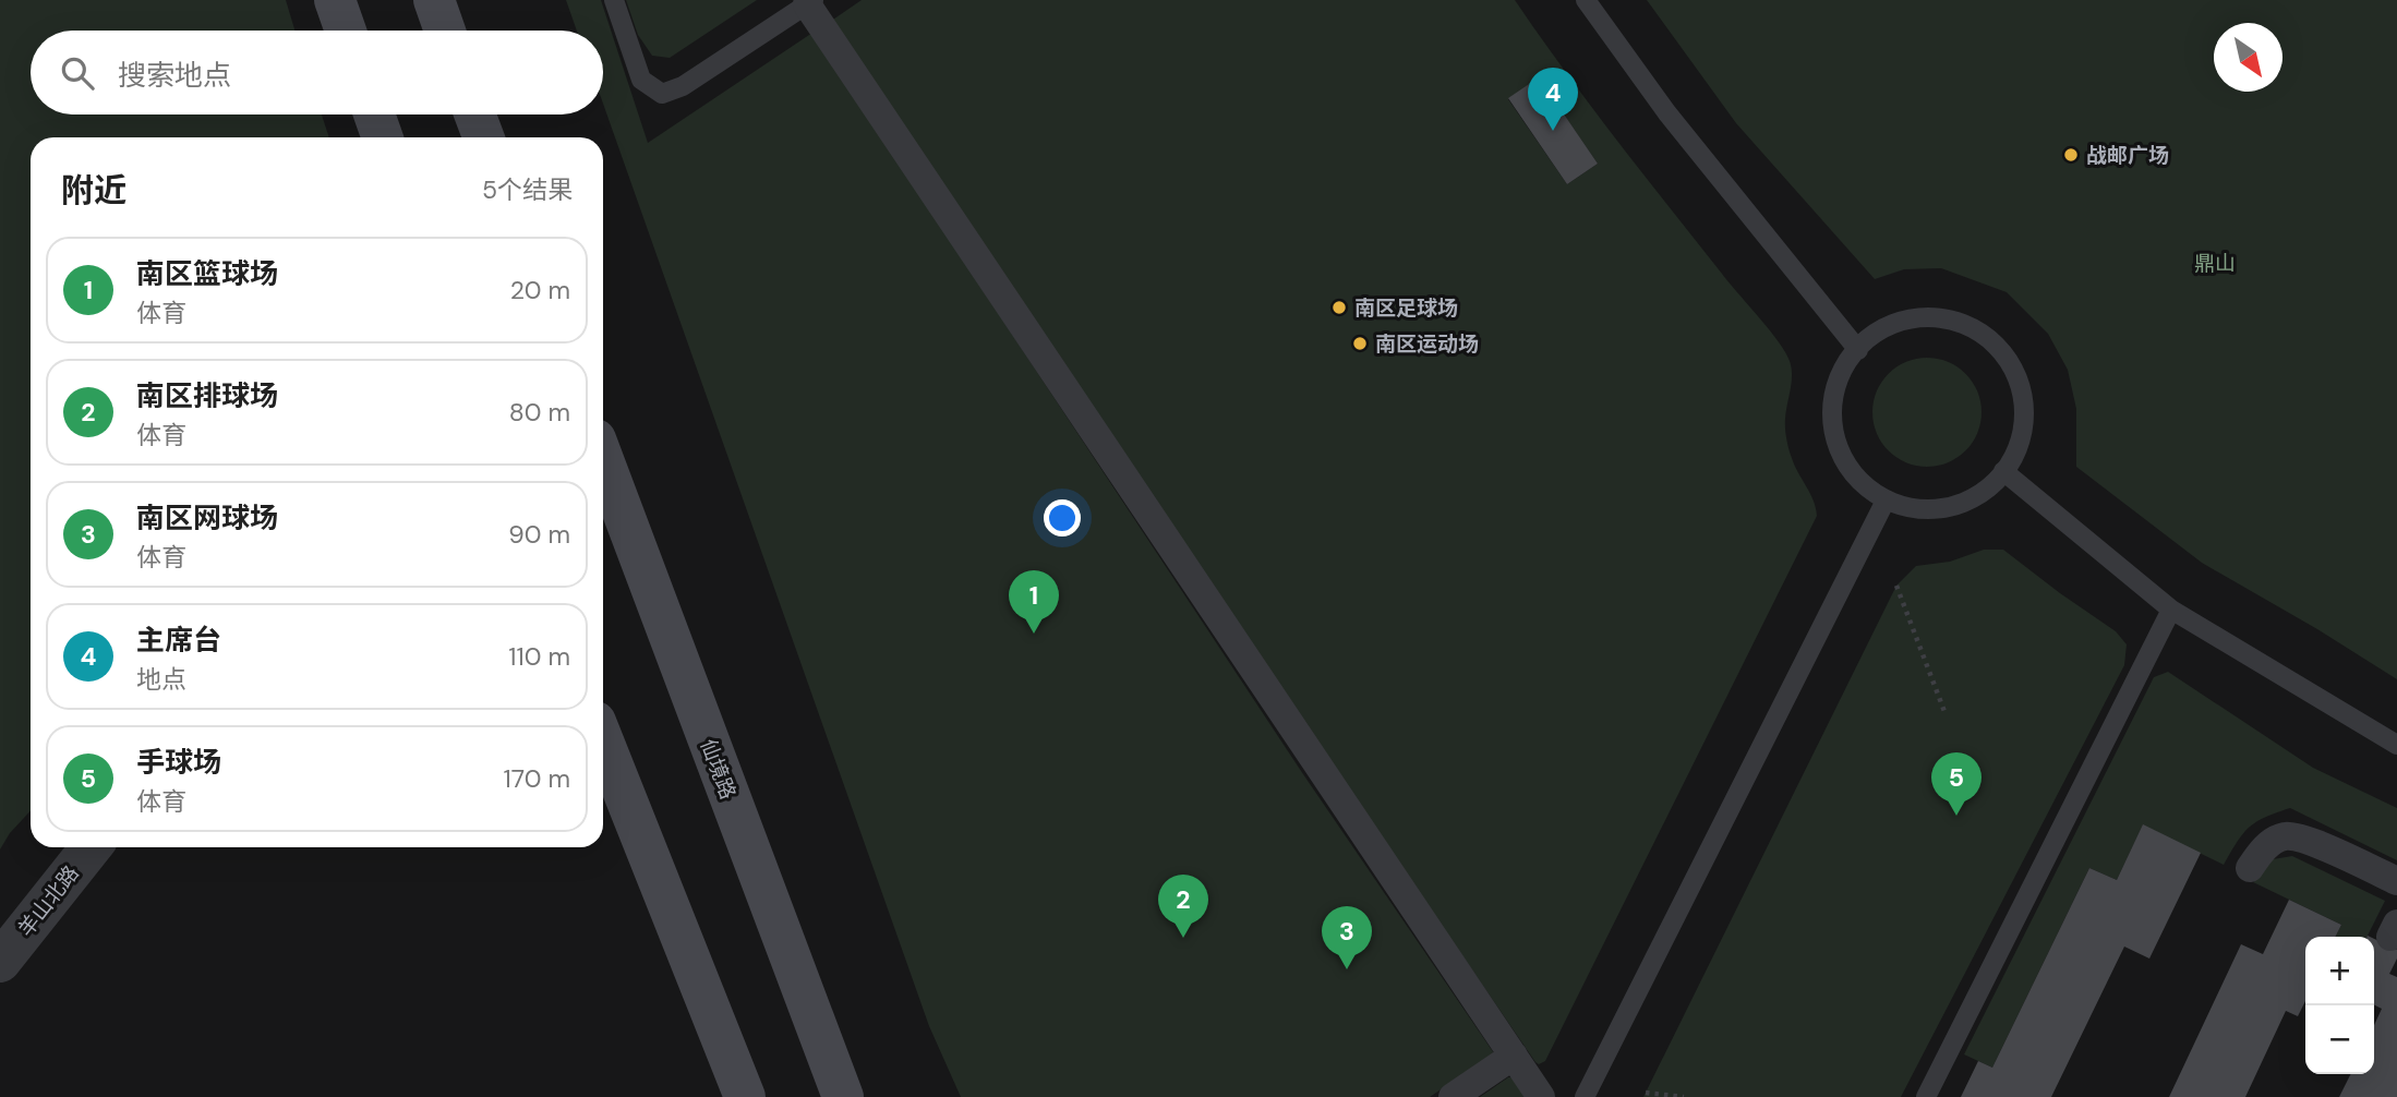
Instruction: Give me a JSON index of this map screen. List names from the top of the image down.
{
  "streets": {
    "main road": ["仙境路"],
    "street": ["羊山北路"]
  },
  "parks": ["鼎山"],
  "places": ["战邮广场", "南区足球场", "南区运动场"],
  "north": "bottom right",
  "page": {
    "search": "搜索地点",
    "pins": [
      "4",
      "1",
      "5",
      "2",
      "3"
    ],
    "heading": ["附近", "5个结果"],
    "list": [
      {
        "mark": "1",
        "name": "南区篮球场",
        "note": "体育",
        "value": "20 m"
      },
      {
        "mark": "2",
        "name": "南区排球场",
        "note": "体育",
        "value": "80 m"
      },
      {
        "mark": "3",
        "name": "南区网球场",
        "note": "体育",
        "value": "90 m"
      },
      {
        "mark": "4",
        "name": "主席台",
        "note": "地点",
        "value": "110 m"
      },
      {
        "mark": "5",
        "name": "手球场",
        "note": "体育",
        "value": "170 m"
      }
    ],
    "map_buttons": ["+", "−"]
  }
}
